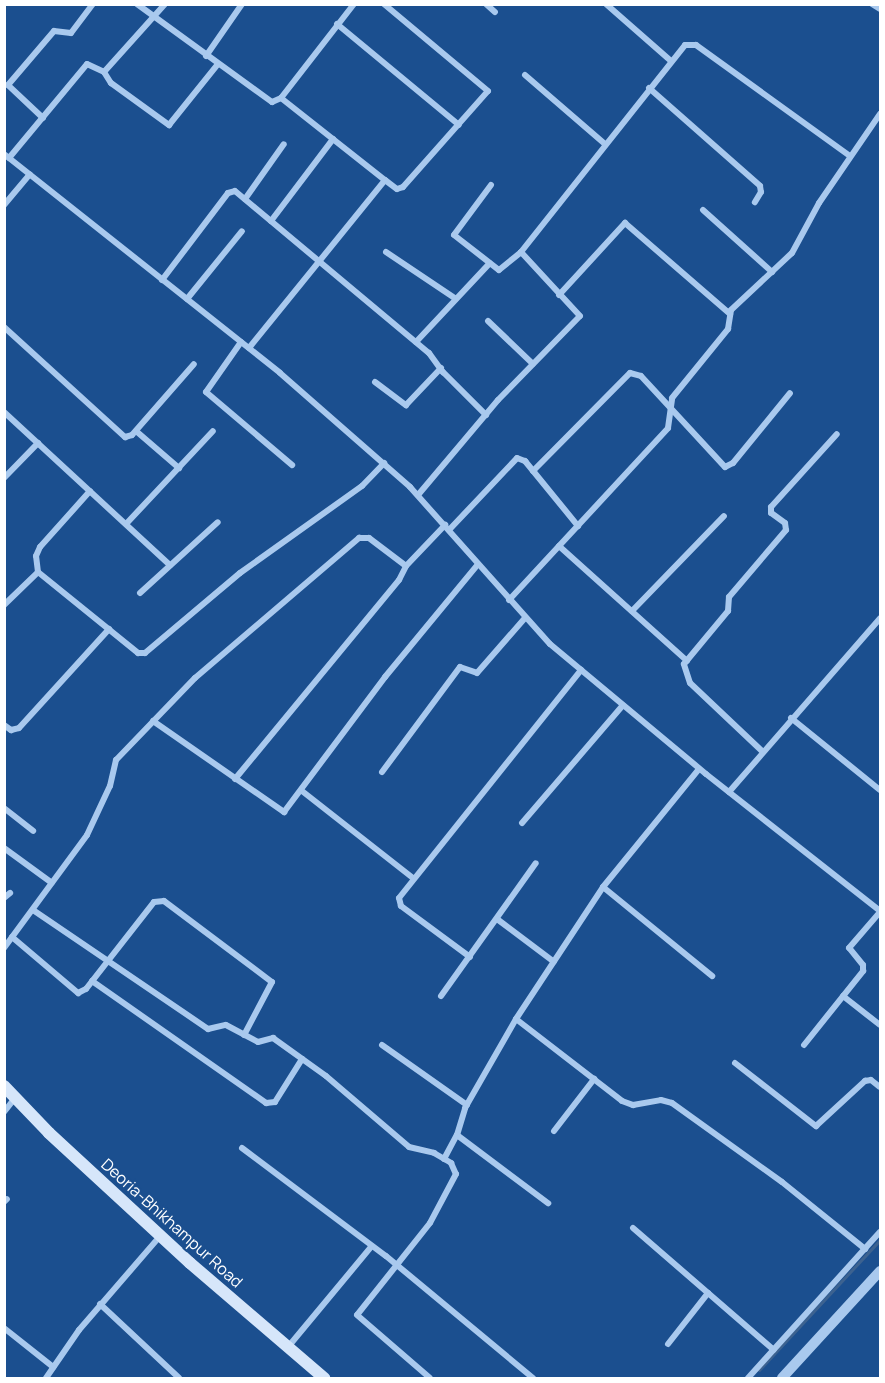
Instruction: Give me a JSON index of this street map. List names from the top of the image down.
{
  "streets": {
    "main road": ["Deoria-Bhikhampur Road"]
  }
}
